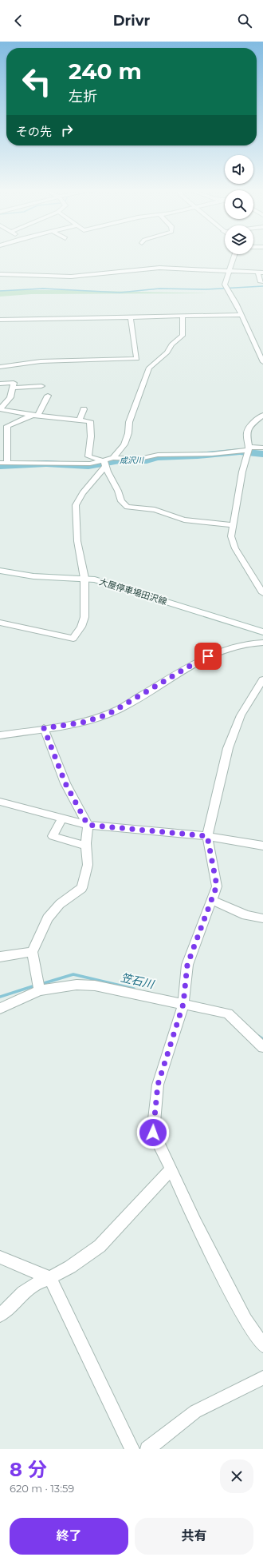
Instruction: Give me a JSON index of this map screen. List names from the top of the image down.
{
  "streets": {
    "street": ["大屋停車場田沢線"]
  },
  "water": ["成沢川", "笠石川"],
  "page": {
    "header": "Drivr",
    "turn": ["240 m", "左折"],
    "then": "その先",
    "heading": ["8 分", "620 m · 13:59"],
    "buttons": ["終了", "共有"]
  }
}
